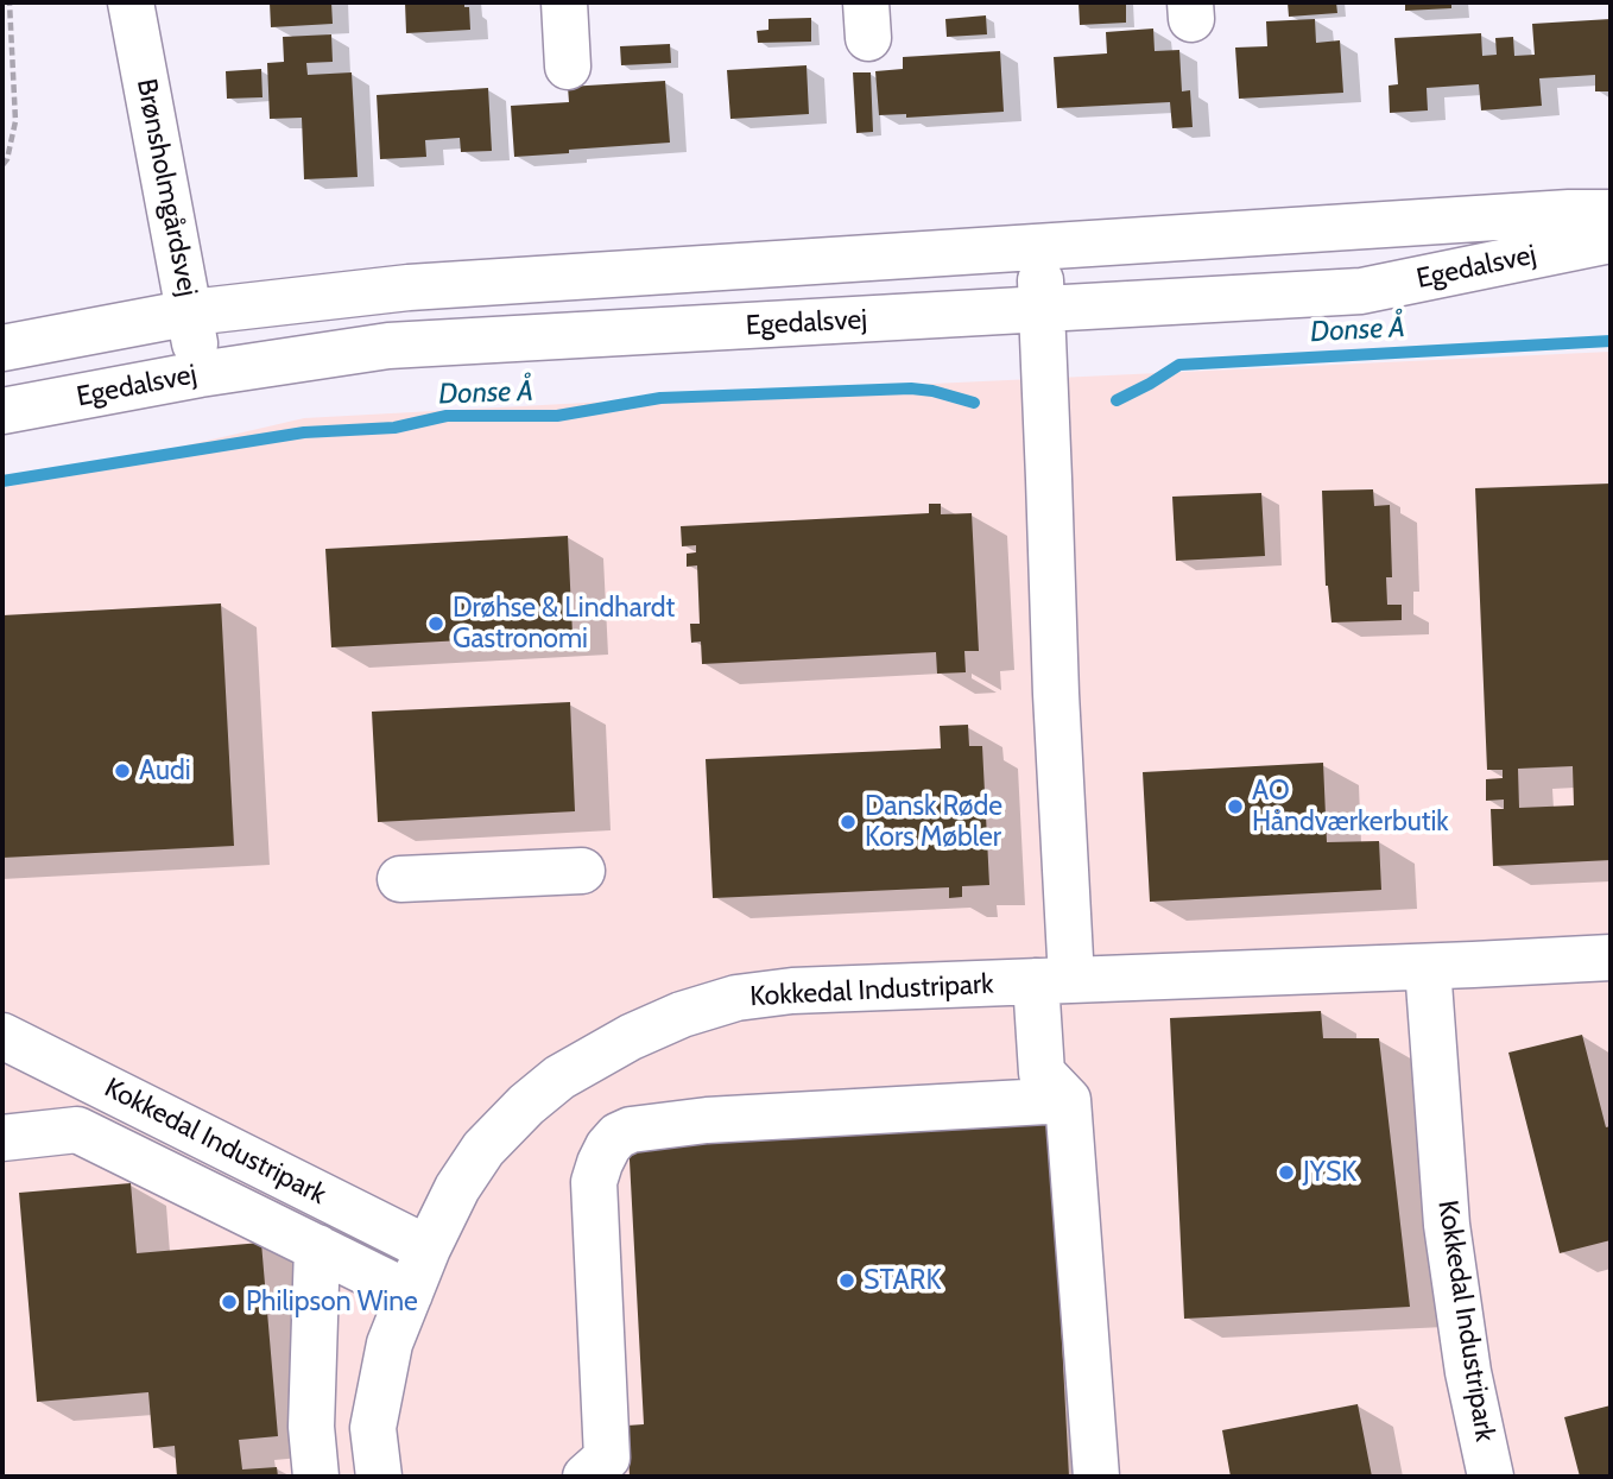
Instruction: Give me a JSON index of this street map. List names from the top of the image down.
{
  "streets": {
    "street": ["Brønsholmgårdsvej", "Egedalsvej", "Kokkedal Industripark"]
  },
  "crossings": [
    ["Brønsholmgårdsvej", "Egedalsvej"]
  ],
  "water": ["Donse Å"],
  "places": [
    "Drøhse & Lindhardt Gastronomi",
    "Audi",
    "AO Håndværkerbutik",
    "Dansk Røde Kors Møbler",
    "JYSK",
    "STARK",
    "Philipson Wine"
  ]
}
